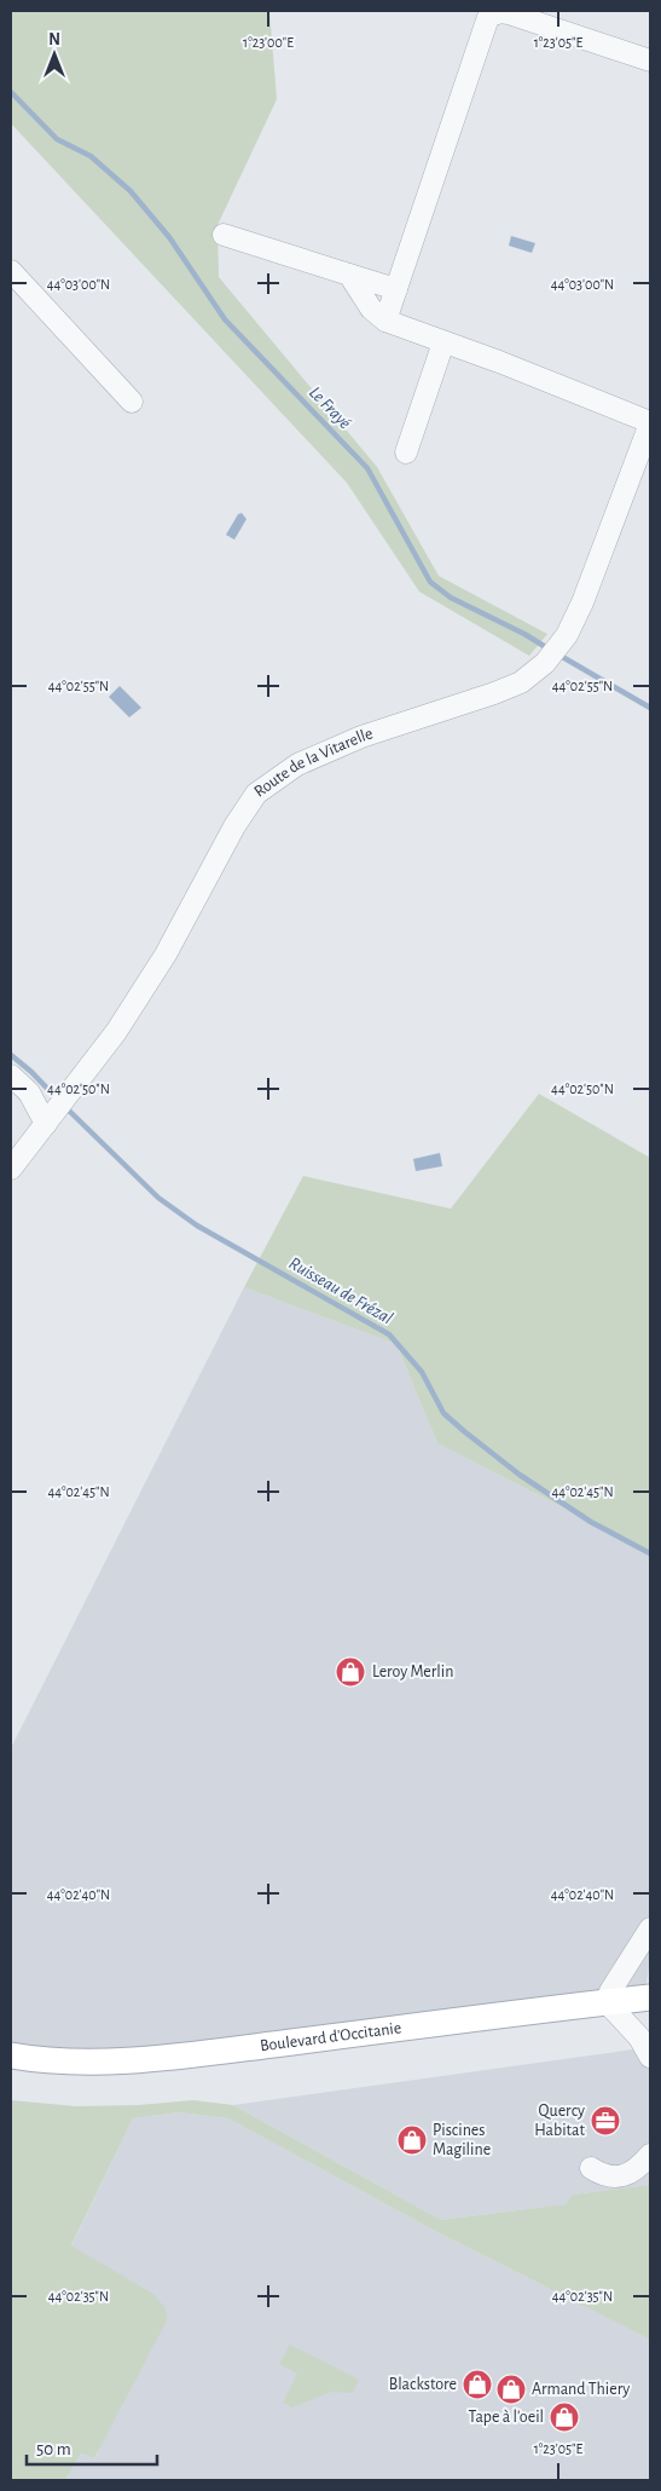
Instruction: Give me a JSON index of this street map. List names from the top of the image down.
{
  "streets": {
    "main road": ["Boulevard d'Occitanie"],
    "street": ["Route de la Vitarelle"]
  },
  "water": ["Le Frayé", "Ruisseau de Frézal"],
  "places": {
    "shop": [
      "Leroy Merlin",
      "Piscines Magiline",
      "Blackstore",
      "Armand Thiery",
      "Tape à l'oeil"
    ],
    "office": ["Quercy Habitat"]
  },
  "scale_bar": "50 m",
  "north": "top",
  "coordinates": [
    "1°23'00\"E",
    "1°23'05\"E",
    "44°03'00\"N",
    "44°02'55\"N",
    "44°02'50\"N",
    "44°02'45\"N",
    "44°02'40\"N",
    "44°02'35\"N"
  ]
}
